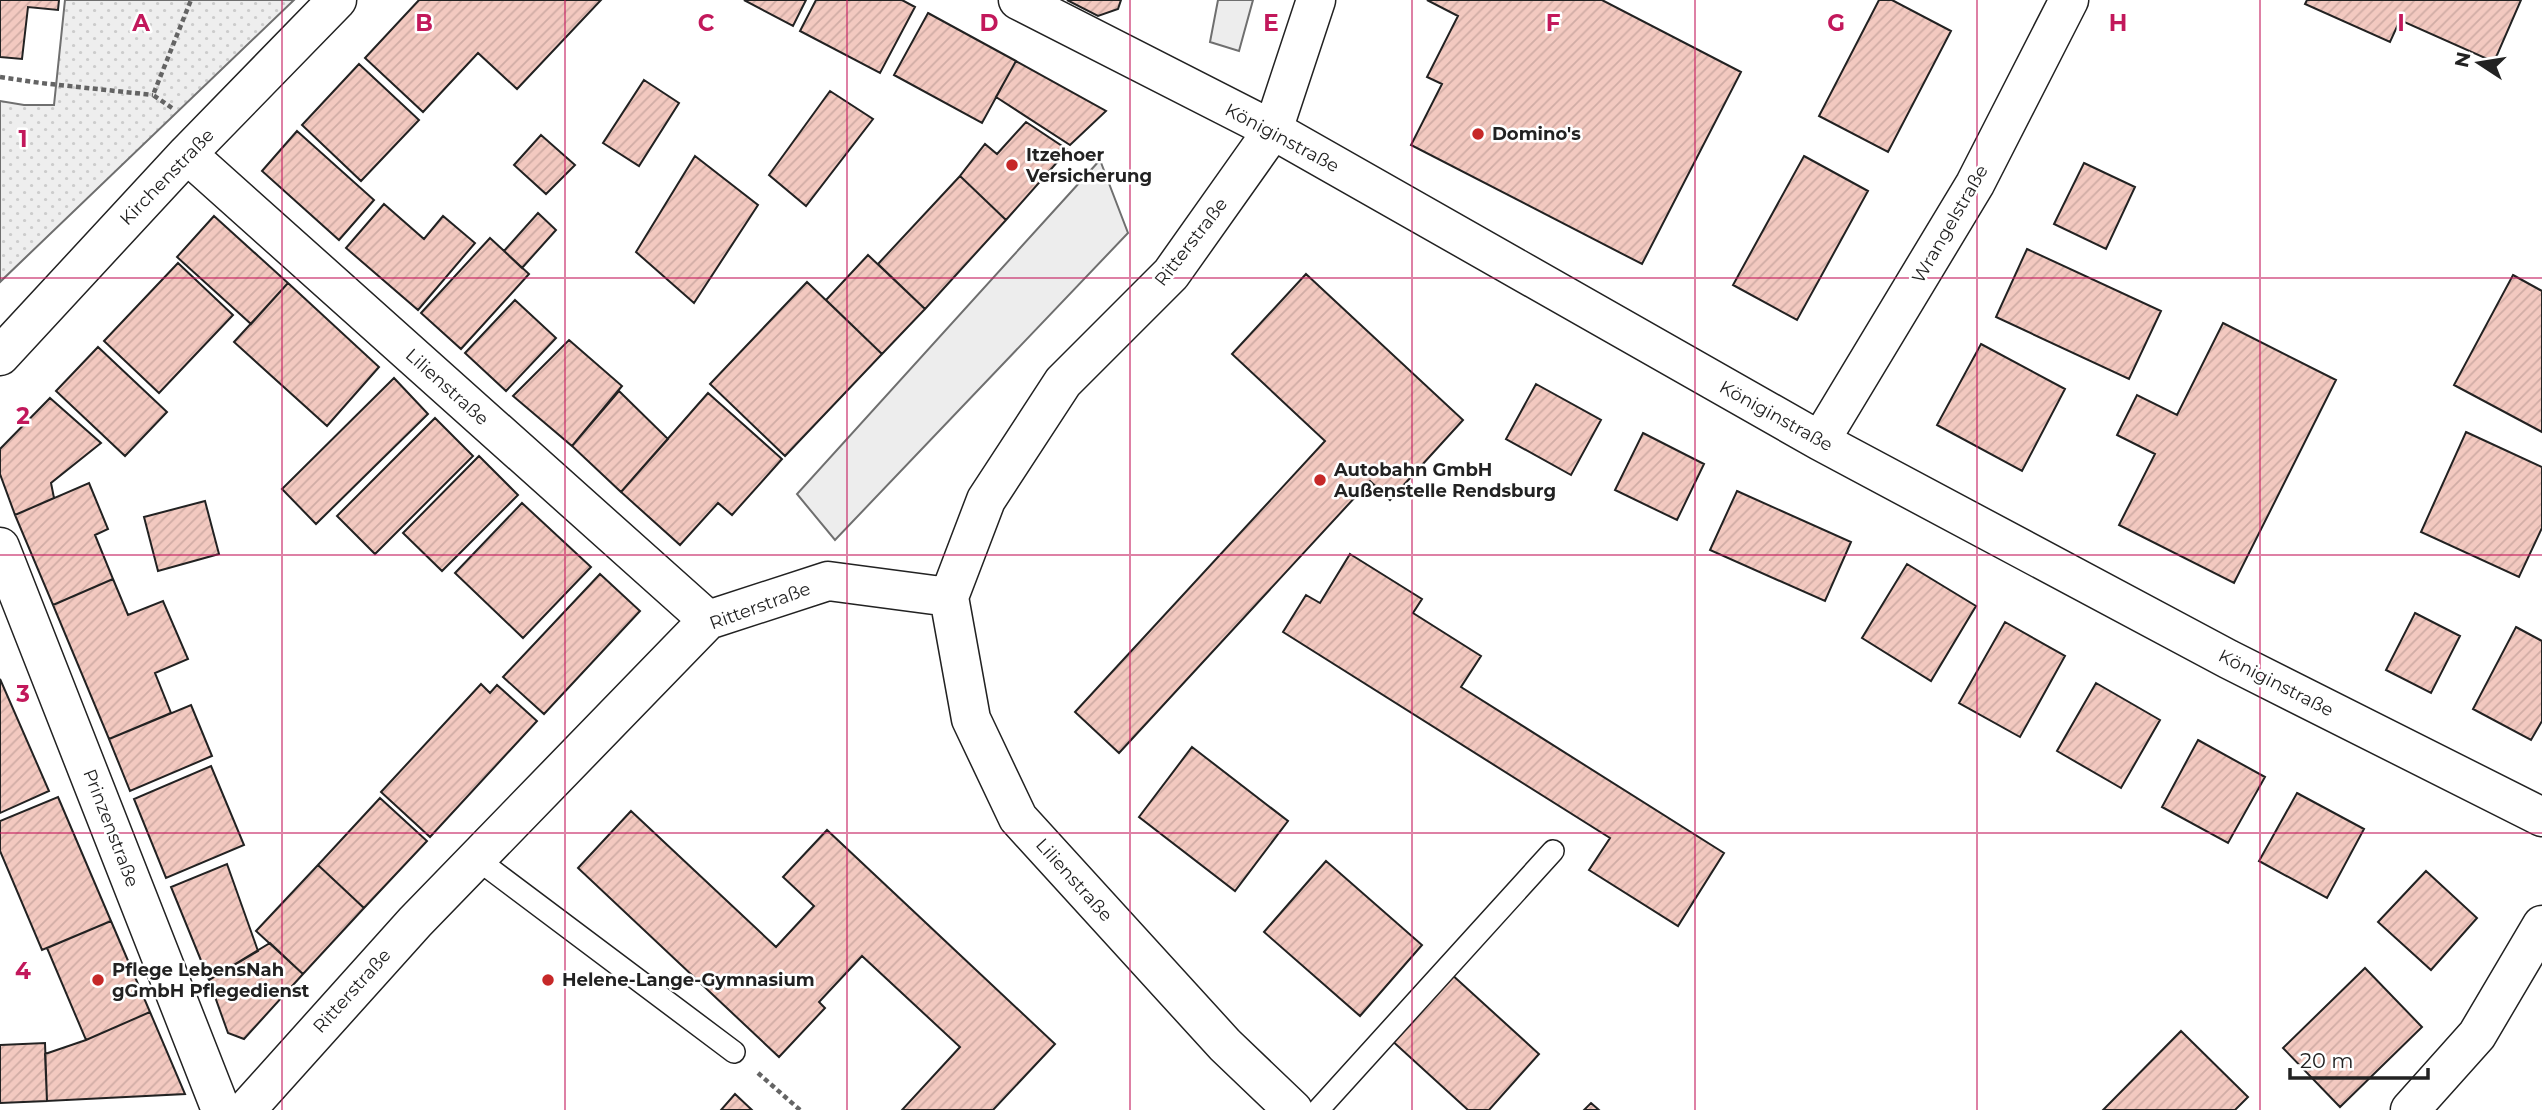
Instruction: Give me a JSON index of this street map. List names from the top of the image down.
{
  "streets": {
    "street": [
      "Königinstraße",
      "Kirchenstraße",
      "Wrangelstraße",
      "Ritterstraße",
      "Lilienstraße",
      "Prinzenstraße"
    ]
  },
  "crossings": [
    ["Königinstraße", "Wrangelstraße"],
    ["Königinstraße", "Ritterstraße"],
    ["Kirchenstraße", "Lilienstraße"],
    ["Ritterstraße", "Lilienstraße"]
  ],
  "places": [
    "Domino's",
    "Itzehoer Versicherung",
    "Autobahn GmbH Außenstelle Rendsburg",
    "Pflege LebensNah gGmbH Pflegedienst",
    "Helene-Lange-Gymnasium"
  ],
  "scale_bar": "20 m",
  "north": "left",
  "grid": {
    "columns": [
      "A",
      "B",
      "C",
      "D",
      "E",
      "F",
      "G",
      "H",
      "I"
    ],
    "rows": [
      "1",
      "2",
      "3",
      "4"
    ]
  }
}
